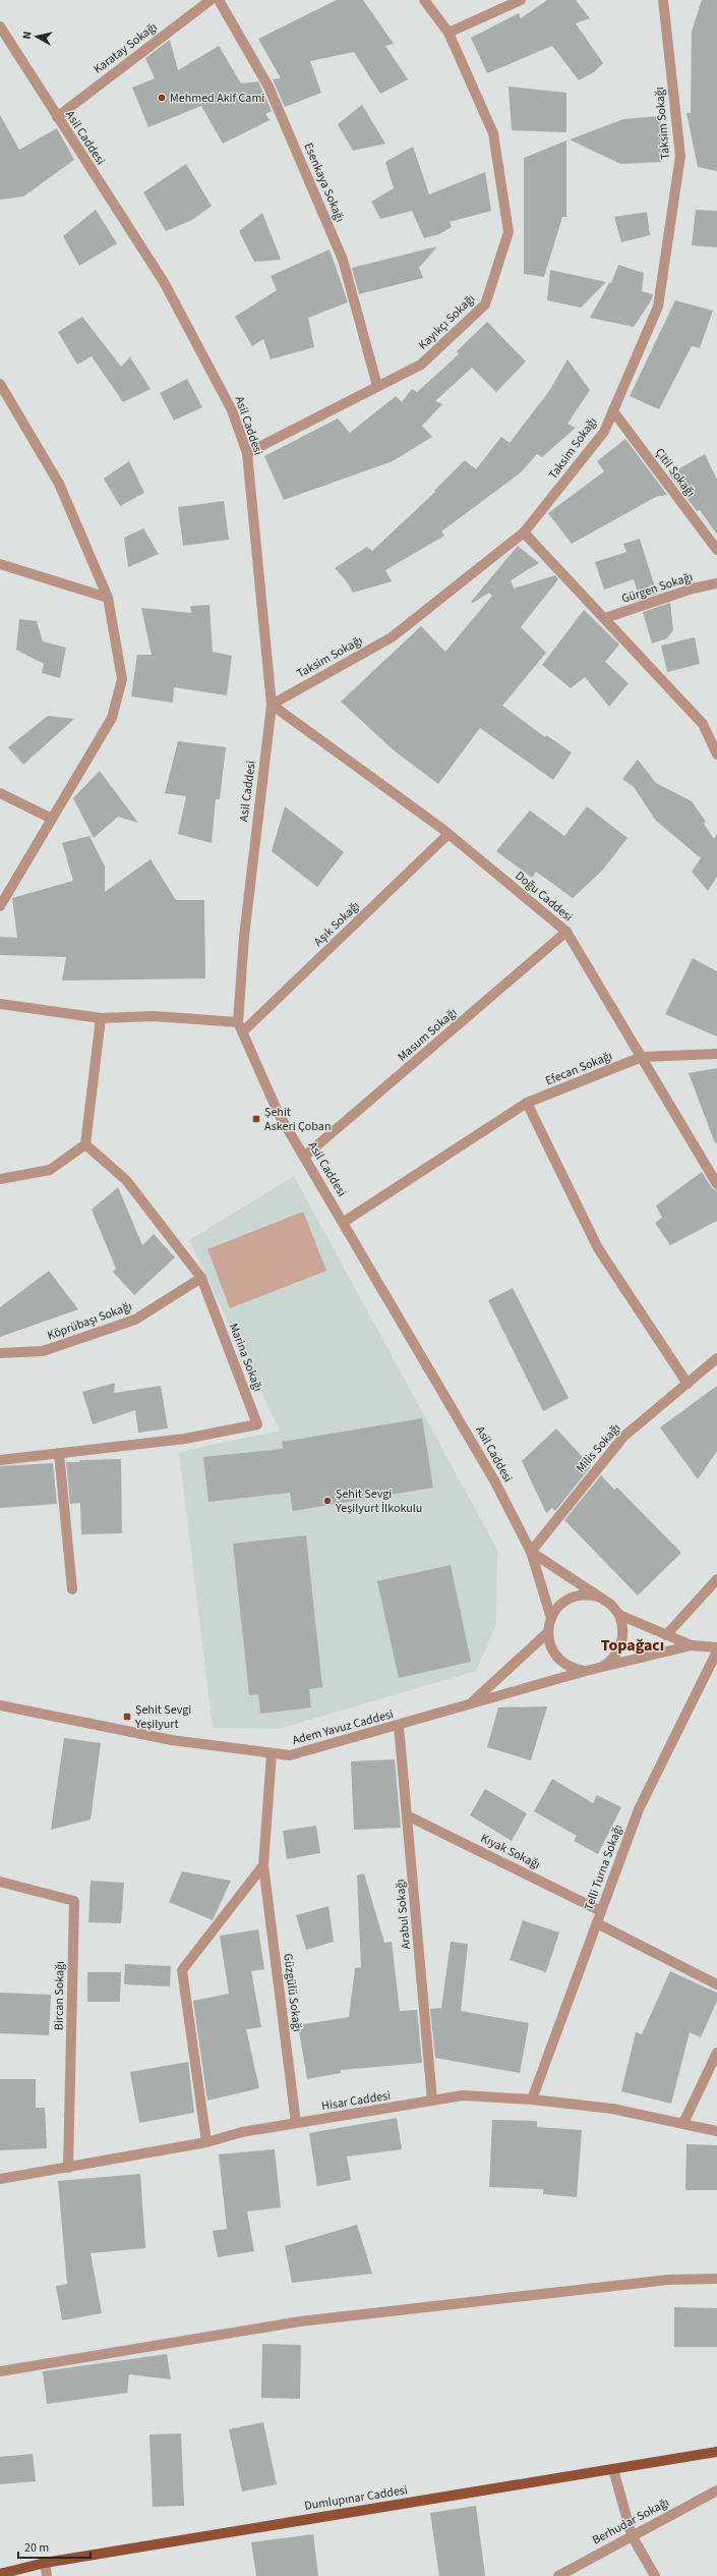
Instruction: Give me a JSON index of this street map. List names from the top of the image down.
{
  "streets": {
    "main road": ["Dumlupınar Caddesi"],
    "street": [
      "Karatay Sokağı",
      "Taksim Sokağı",
      "Asil Caddesi",
      "Esenkaya Sokağı",
      "Kayıkçı Sokağı",
      "Çitil Sokağı",
      "Gürgen Sokağı",
      "Doğu Caddesi",
      "Aşık Sokağı",
      "Masum Sokağı",
      "Efecan Sokağı",
      "Köprübaşı Sokağı",
      "Marina Sokağı",
      "Milis Sokağı",
      "Adem Yavuz Caddesi",
      "Kıyak Sokağı",
      "Telli Turna Sokağı",
      "Arabul Sokağı",
      "Güzgülü Sokağı",
      "Bircan Sokağı",
      "Hisar Caddesi",
      "Berhudar Sokağı"
    ]
  },
  "crossings": [
    ["Karatay Sokağı", "Asil Caddesi"],
    ["Taksim Sokağı", "Asil Caddesi"],
    ["Taksim Sokağı", "Çitil Sokağı"],
    ["Taksim Sokağı", "Doğu Caddesi"],
    ["Asil Caddesi", "Kayıkçı Sokağı"],
    ["Asil Caddesi", "Doğu Caddesi"],
    ["Asil Caddesi", "Aşık Sokağı"],
    ["Asil Caddesi", "Masum Sokağı"],
    ["Asil Caddesi", "Efecan Sokağı"],
    ["Asil Caddesi", "Milis Sokağı"],
    ["Asil Caddesi", "Adem Yavuz Caddesi"],
    ["Esenkaya Sokağı", "Kayıkçı Sokağı"],
    ["Doğu Caddesi", "Aşık Sokağı"],
    ["Doğu Caddesi", "Masum Sokağı"],
    ["Doğu Caddesi", "Efecan Sokağı"],
    ["Köprübaşı Sokağı", "Marina Sokağı"],
    ["Adem Yavuz Caddesi", "Arabul Sokağı"],
    ["Adem Yavuz Caddesi", "Güzgülü Sokağı"],
    ["Kıyak Sokağı", "Telli Turna Sokağı"],
    ["Kıyak Sokağı", "Arabul Sokağı"],
    ["Telli Turna Sokağı", "Hisar Caddesi"],
    ["Arabul Sokağı", "Hisar Caddesi"],
    ["Güzgülü Sokağı", "Hisar Caddesi"],
    ["Bircan Sokağı", "Hisar Caddesi"]
  ],
  "districts": ["Topağacı"],
  "places": {
    "other": ["Mehmed Akif Cami", "Şehit Sevgi Yeşilyurt İlkokulu"],
    "transit": ["Şehit Askeri Çoban", "Şehit Sevgi Yeşilyurt"]
  },
  "scale_bar": "20 m",
  "north": "left"
}
